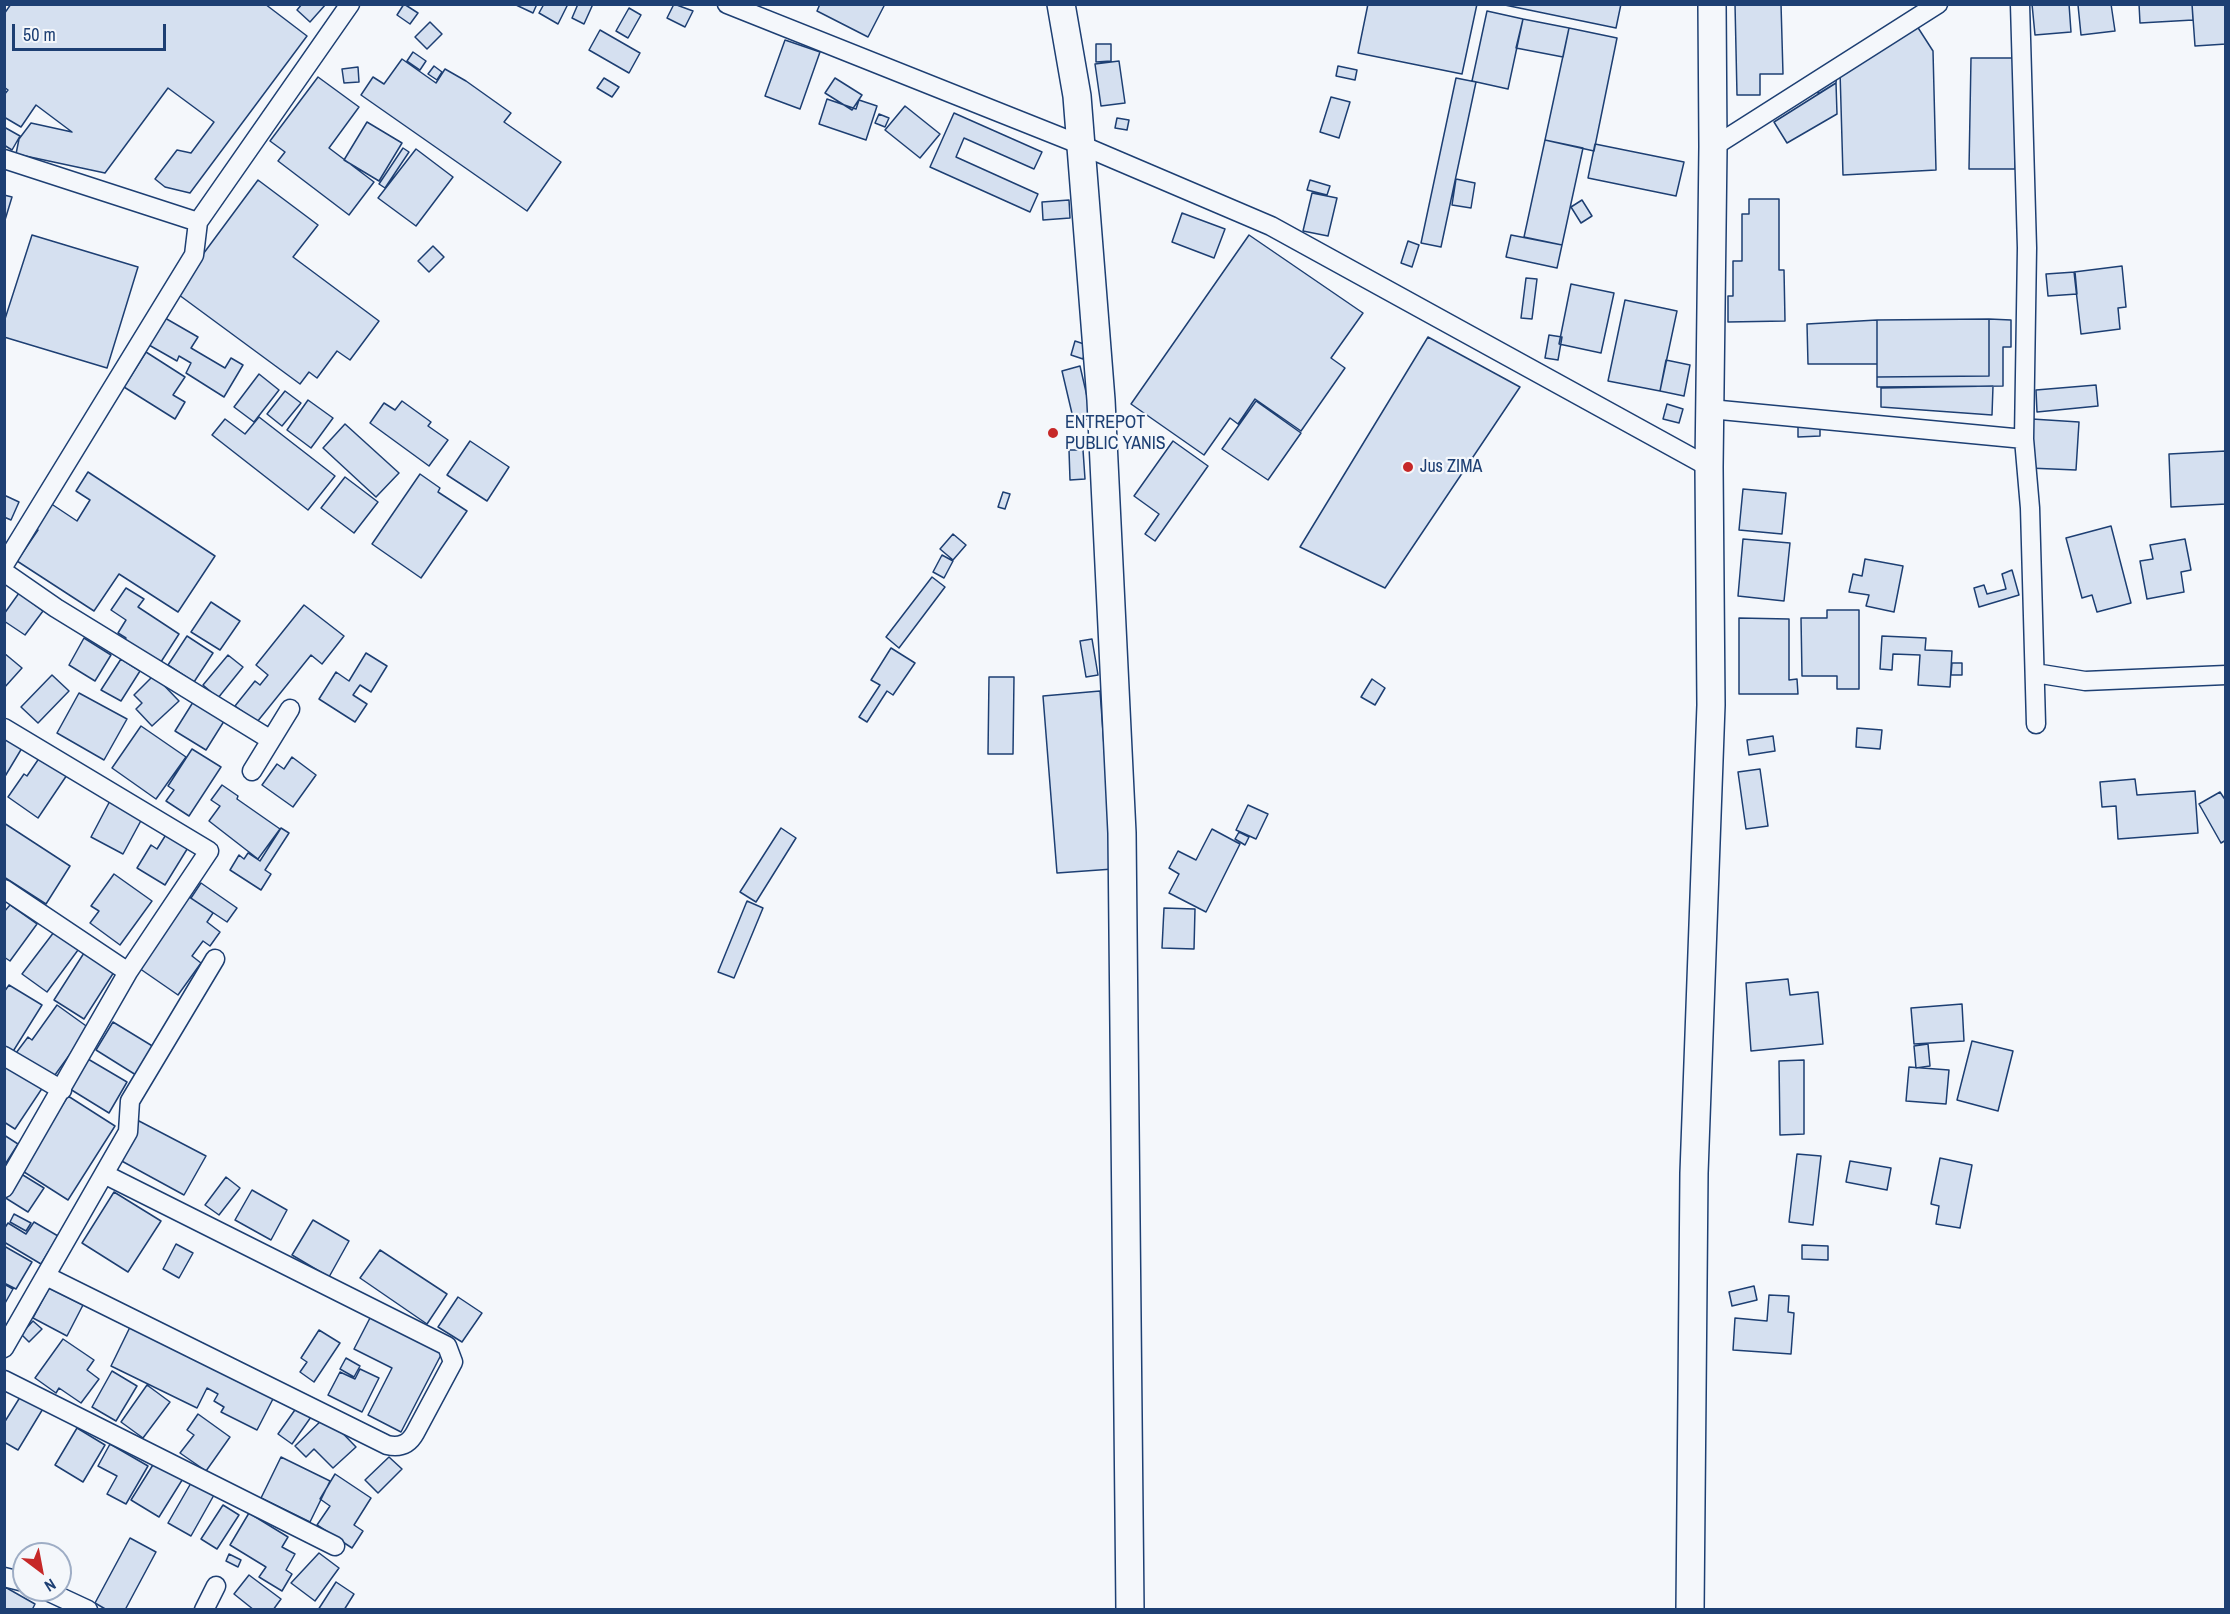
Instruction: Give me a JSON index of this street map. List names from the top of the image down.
{
  "places": ["ENTREPOT PUBLIC YANIS", "Jus ZIMA"],
  "scale_bar": "50 m",
  "north": "bottom right"
}
